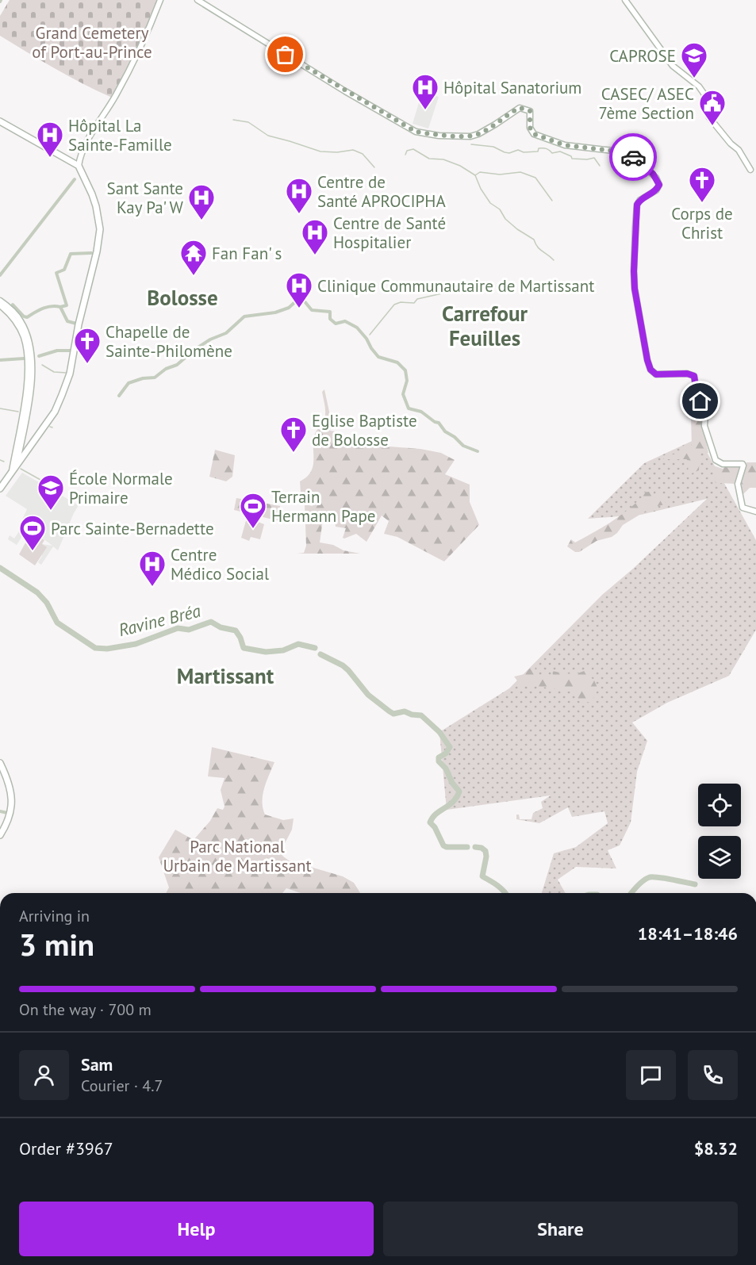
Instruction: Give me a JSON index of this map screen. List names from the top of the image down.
{
  "districts": ["Bolosse", "Carrefour Feuilles", "Martissant"],
  "water": ["Ravine Bréa"],
  "parks": ["Grand Cemetery of Port-au-Prince", "Parc National Urbain de Martissant"],
  "places": {
    "school or university": ["CAPROSE", "École Normale Primaire"],
    "hospital": [
      "Hôpital Sanatorium",
      "Hôpital La Sainte-Famille",
      "Centre de Santé APROCIPHA",
      "Sant Sante Kay Pa' W",
      "Centre de Santé Hospitalier",
      "Clinique Communautaire de Martissant",
      "Centre Médico Social"
    ],
    "public building": ["CASEC/ ASEC 7ème Section"],
    "church": ["Corps de Christ", "Chapelle de Sainte-Philomène", "Eglise Baptiste de Bolosse"],
    "temple": ["Fan Fan' s"],
    "sports": ["Terrain Hermann Pape", "Parc Sainte-Bernadette"]
  },
  "page": {
    "heading": ["3 min", "Arriving in", "18:41–18:46"],
    "panel": [
      "Sam",
      "Courier · 4.7",
      "Order #3967",
      "$8.32"
    ],
    "bar": "On the way · 700 m",
    "buttons": ["Help", "Share"]
  }
}
